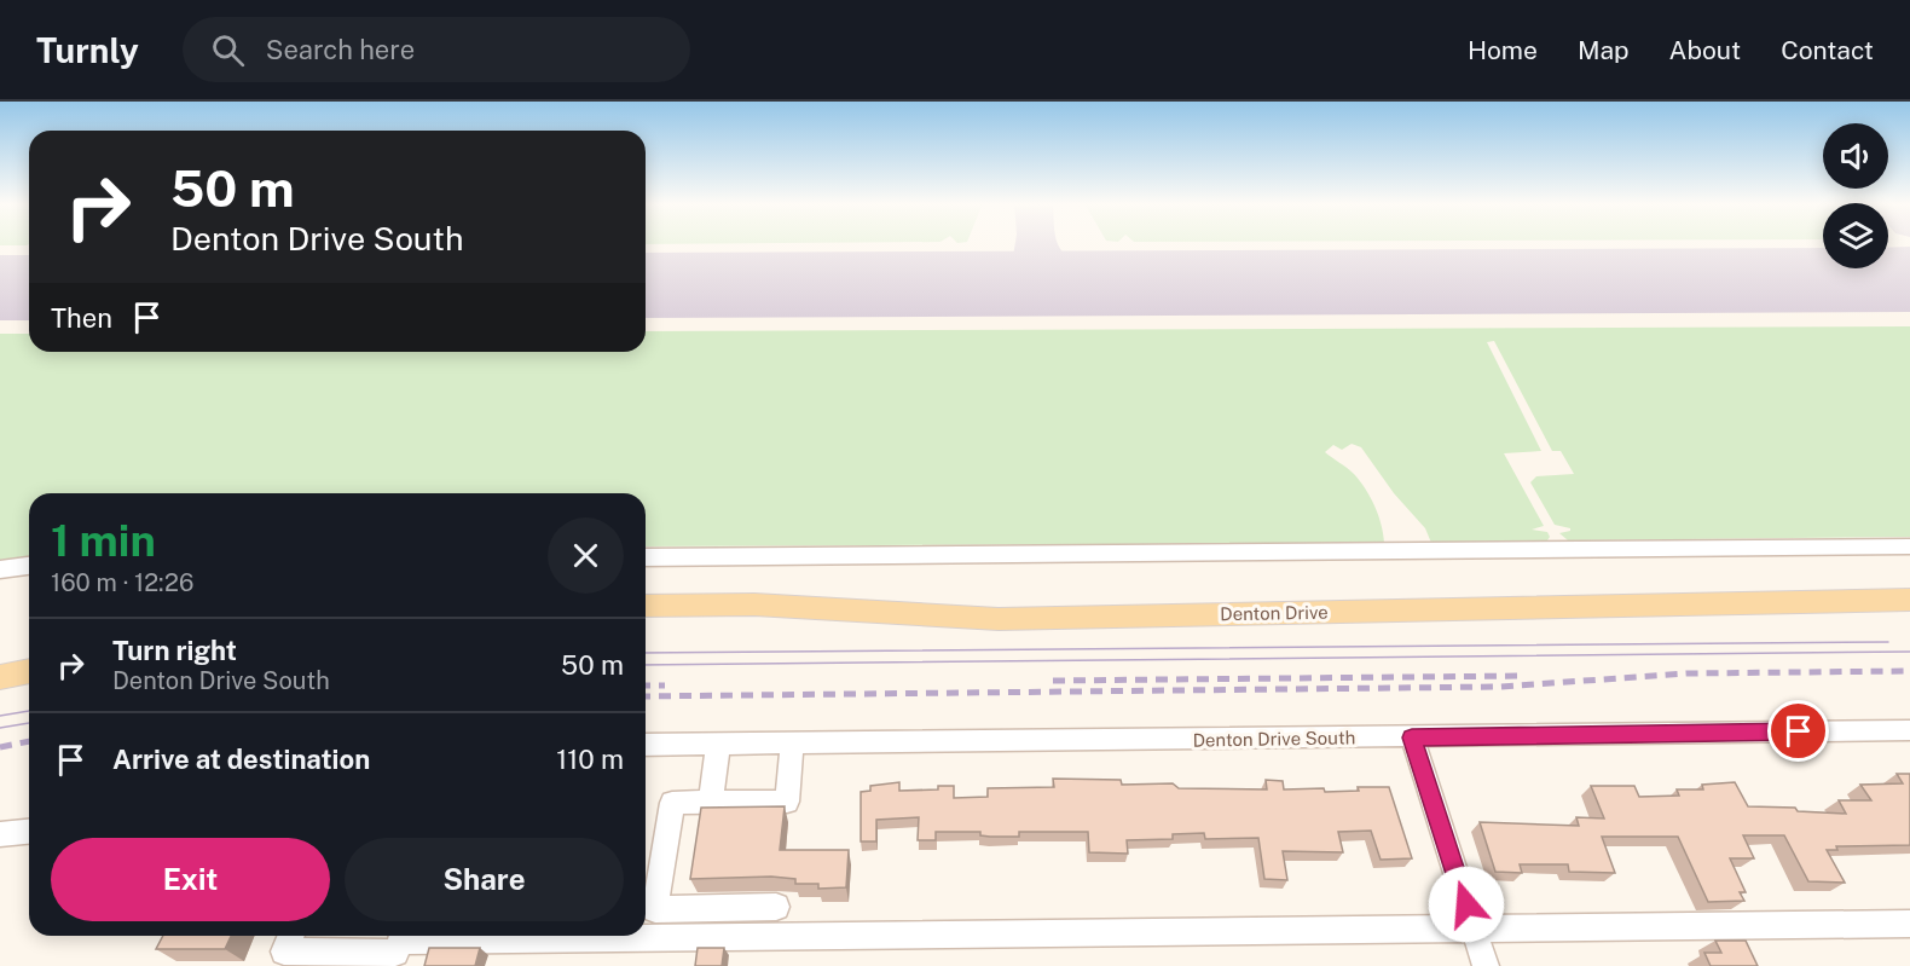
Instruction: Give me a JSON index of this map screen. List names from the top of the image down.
{
  "streets": {
    "main road": ["Denton Drive"],
    "street": ["Denton Drive South"]
  },
  "page": {
    "header": "Turnly",
    "search": "Search here",
    "nav": [
      "Home",
      "Map",
      "About",
      "Contact"
    ],
    "turn": ["50 m", "Denton Drive South"],
    "then": "Then",
    "heading": ["1 min", "160 m · 12:26"],
    "list": [
      {
        "name": "Turn right",
        "note": "Denton Drive South",
        "value": "50 m"
      },
      {
        "name": "Arrive at destination",
        "value": "110 m"
      }
    ],
    "buttons": ["Exit", "Share"]
  }
}
